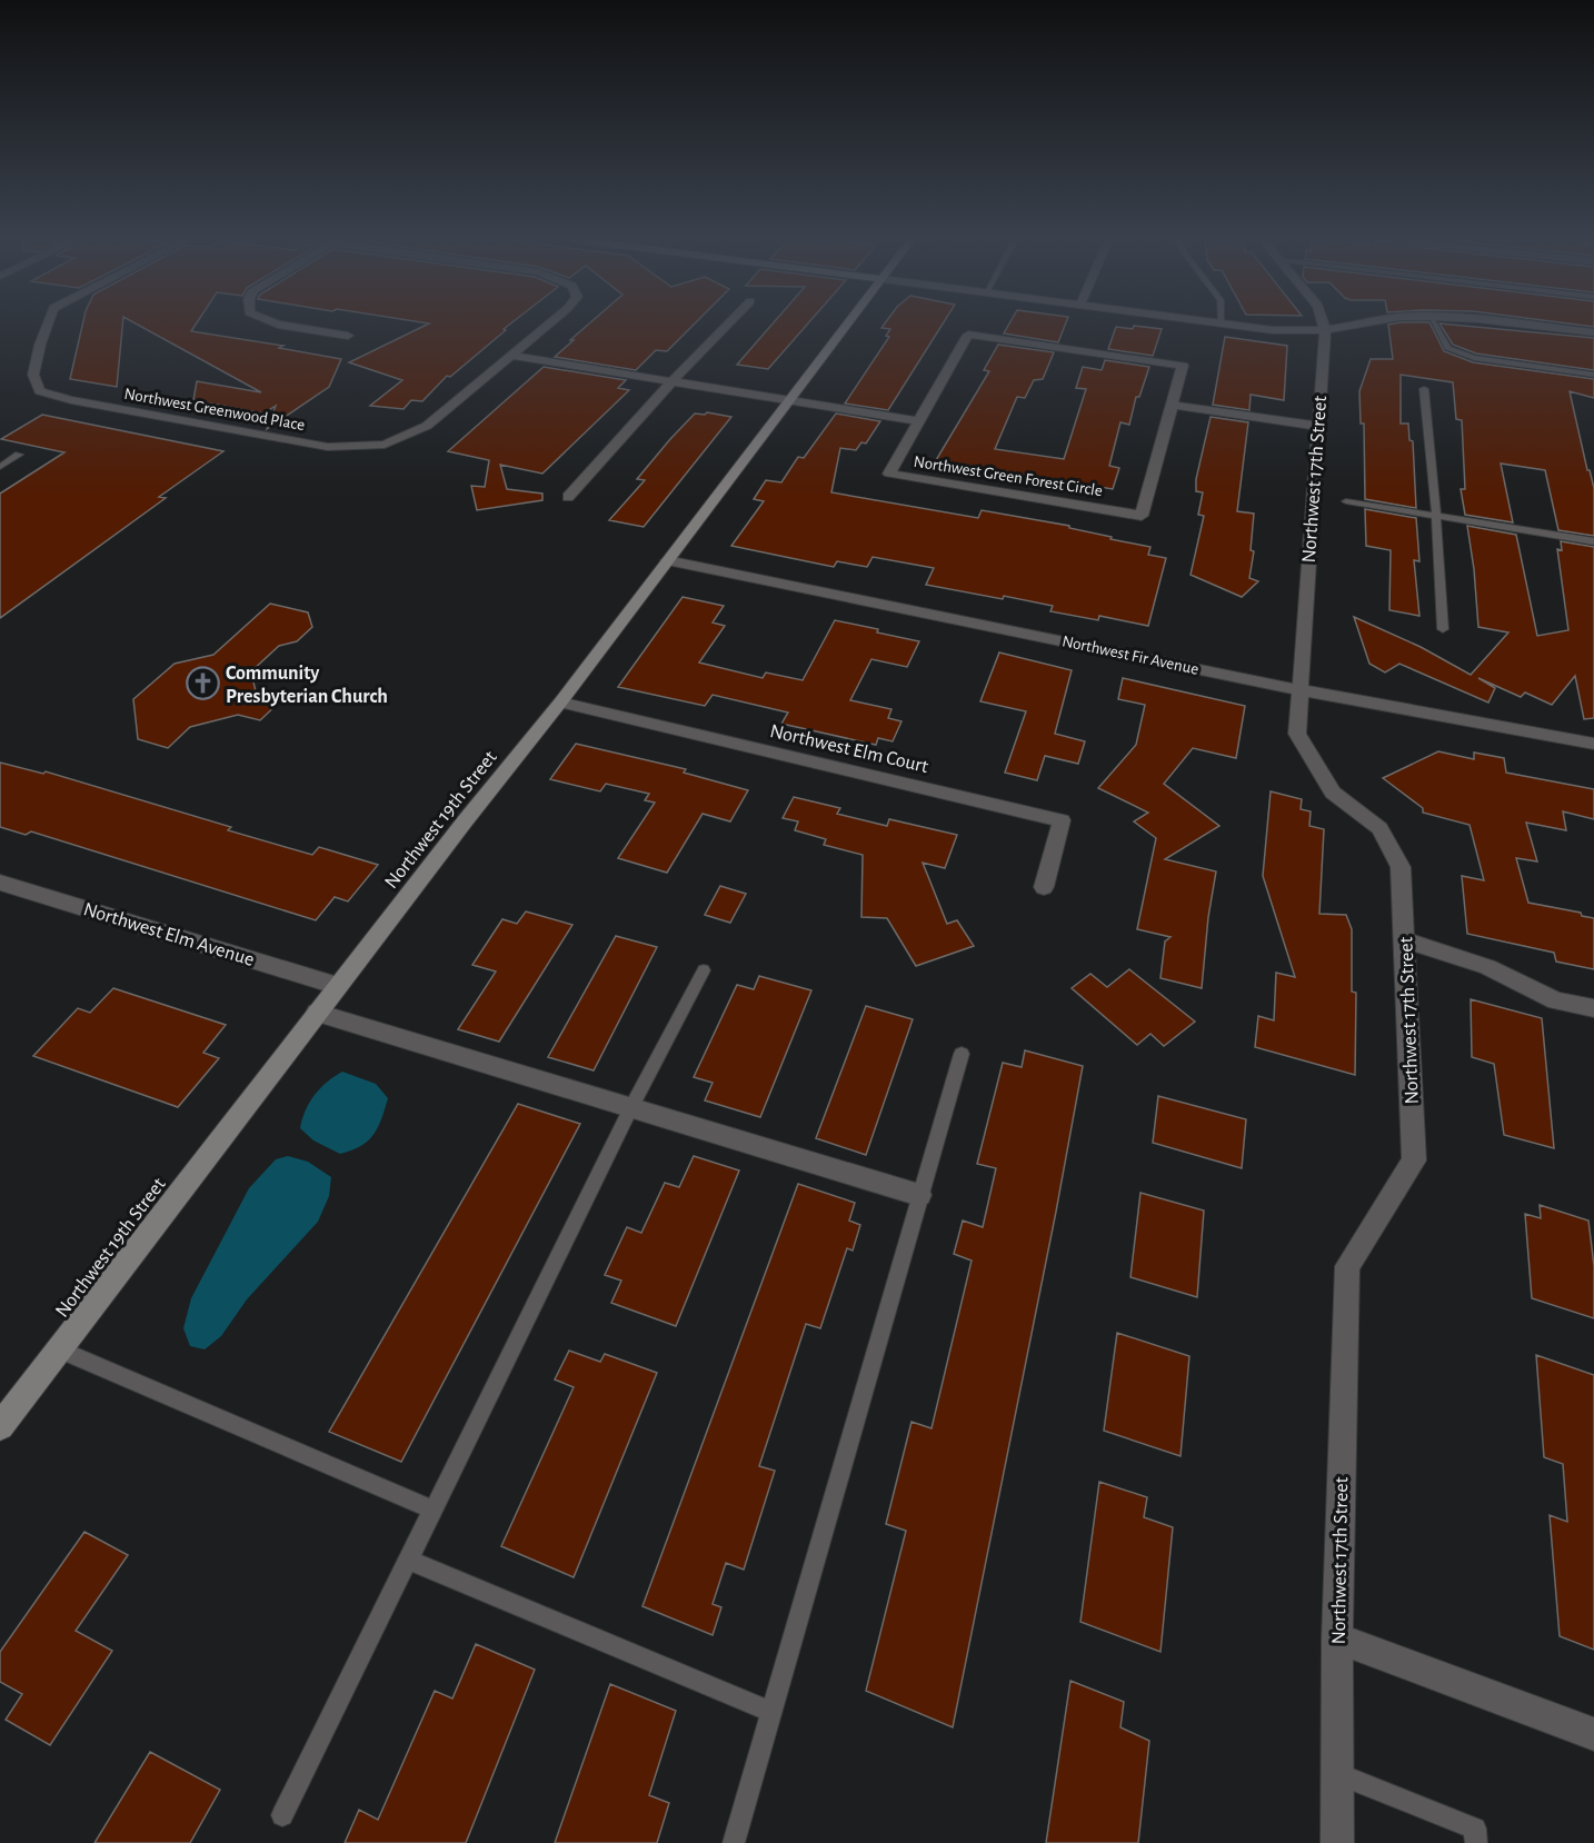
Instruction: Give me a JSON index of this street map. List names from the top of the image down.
{
  "streets": {
    "main road": ["Northwest 19th Street"],
    "street": [
      "Northwest Greenwood Place",
      "Northwest Green Forest Circle",
      "Northwest 17th Street",
      "Northwest Fir Avenue",
      "Northwest Elm Court",
      "Northwest Elm Avenue"
    ]
  },
  "crossings": [
    ["Northwest 17th Street", "Northwest Fir Avenue"],
    ["Northwest Fir Avenue", "Northwest 19th Street"],
    ["Northwest Elm Court", "Northwest 19th Street"],
    ["Northwest 19th Street", "Northwest Elm Avenue"]
  ],
  "places": {
    "church": ["Community Presbyterian Church"]
  }
}
